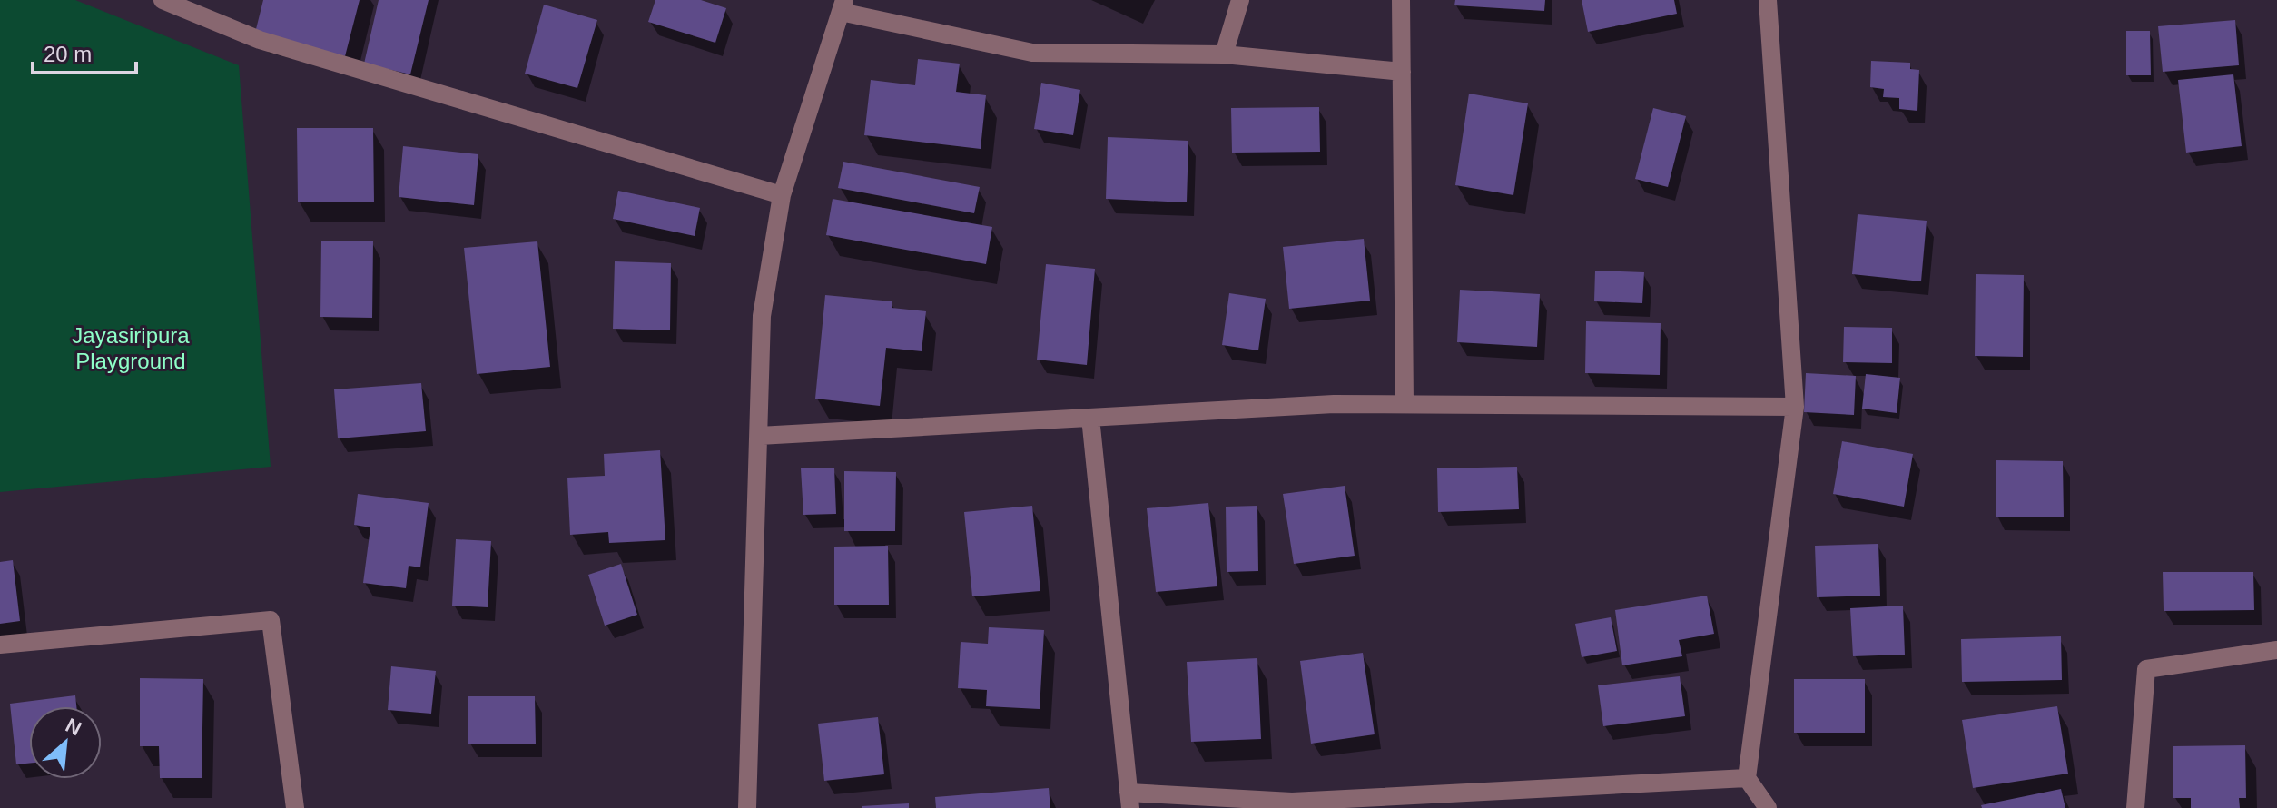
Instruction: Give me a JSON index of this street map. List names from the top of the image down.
{
  "parks": ["Jayasiripura Playground"],
  "scale_bar": "20 m",
  "north": "top right"
}
